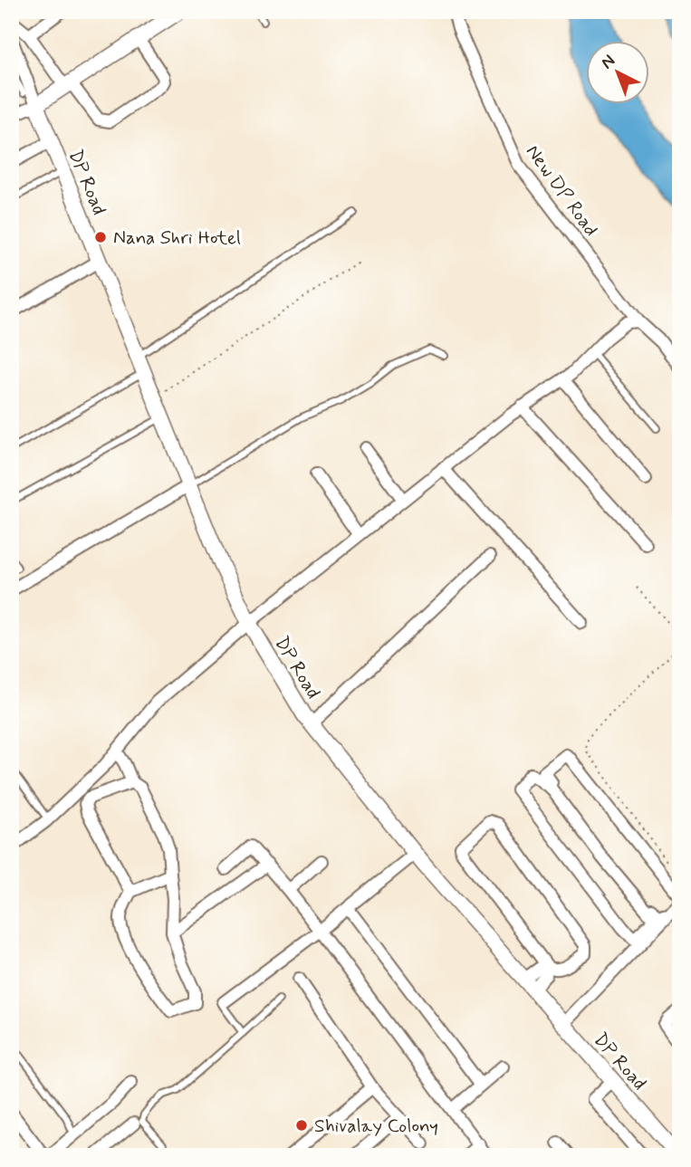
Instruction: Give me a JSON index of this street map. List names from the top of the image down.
{
  "streets": {
    "street": ["DP Road", "New DP Road"]
  },
  "places": ["Nana Shri Hotel", "Shivalay Colony"],
  "north": "top left"
}
